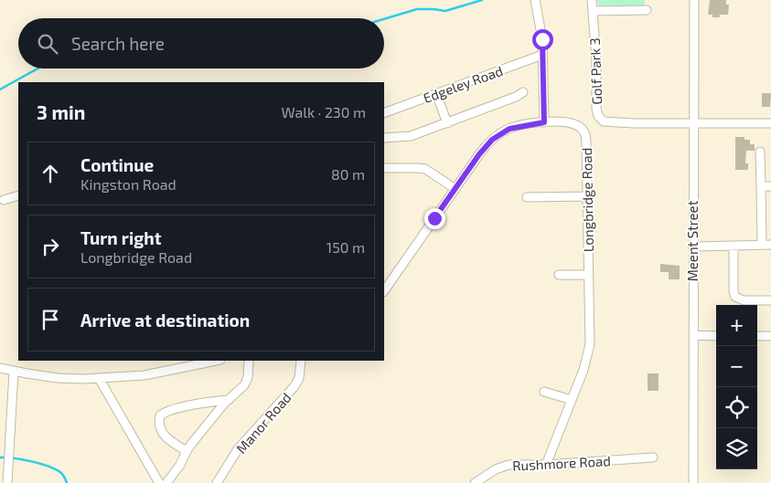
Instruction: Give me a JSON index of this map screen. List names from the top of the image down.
{
  "streets": {
    "street": [
      "Golf Park 3",
      "Edgeley Road",
      "Longbridge Road",
      "Meent Street",
      "Manor Road",
      "Rushmore Road"
    ]
  },
  "crossings": [
    ["Golf Park 3", "Meent Street"],
    ["Longbridge Road", "Rushmore Road"]
  ],
  "page": {
    "search": "Search here",
    "heading": ["3 min", "Walk · 230 m"],
    "list": [
      ["Continue", "Kingston Road", "80 m"],
      ["Turn right", "Longbridge Road", "150 m"],
      "Arrive at destination"
    ],
    "map_buttons": ["+", "−"]
  }
}
